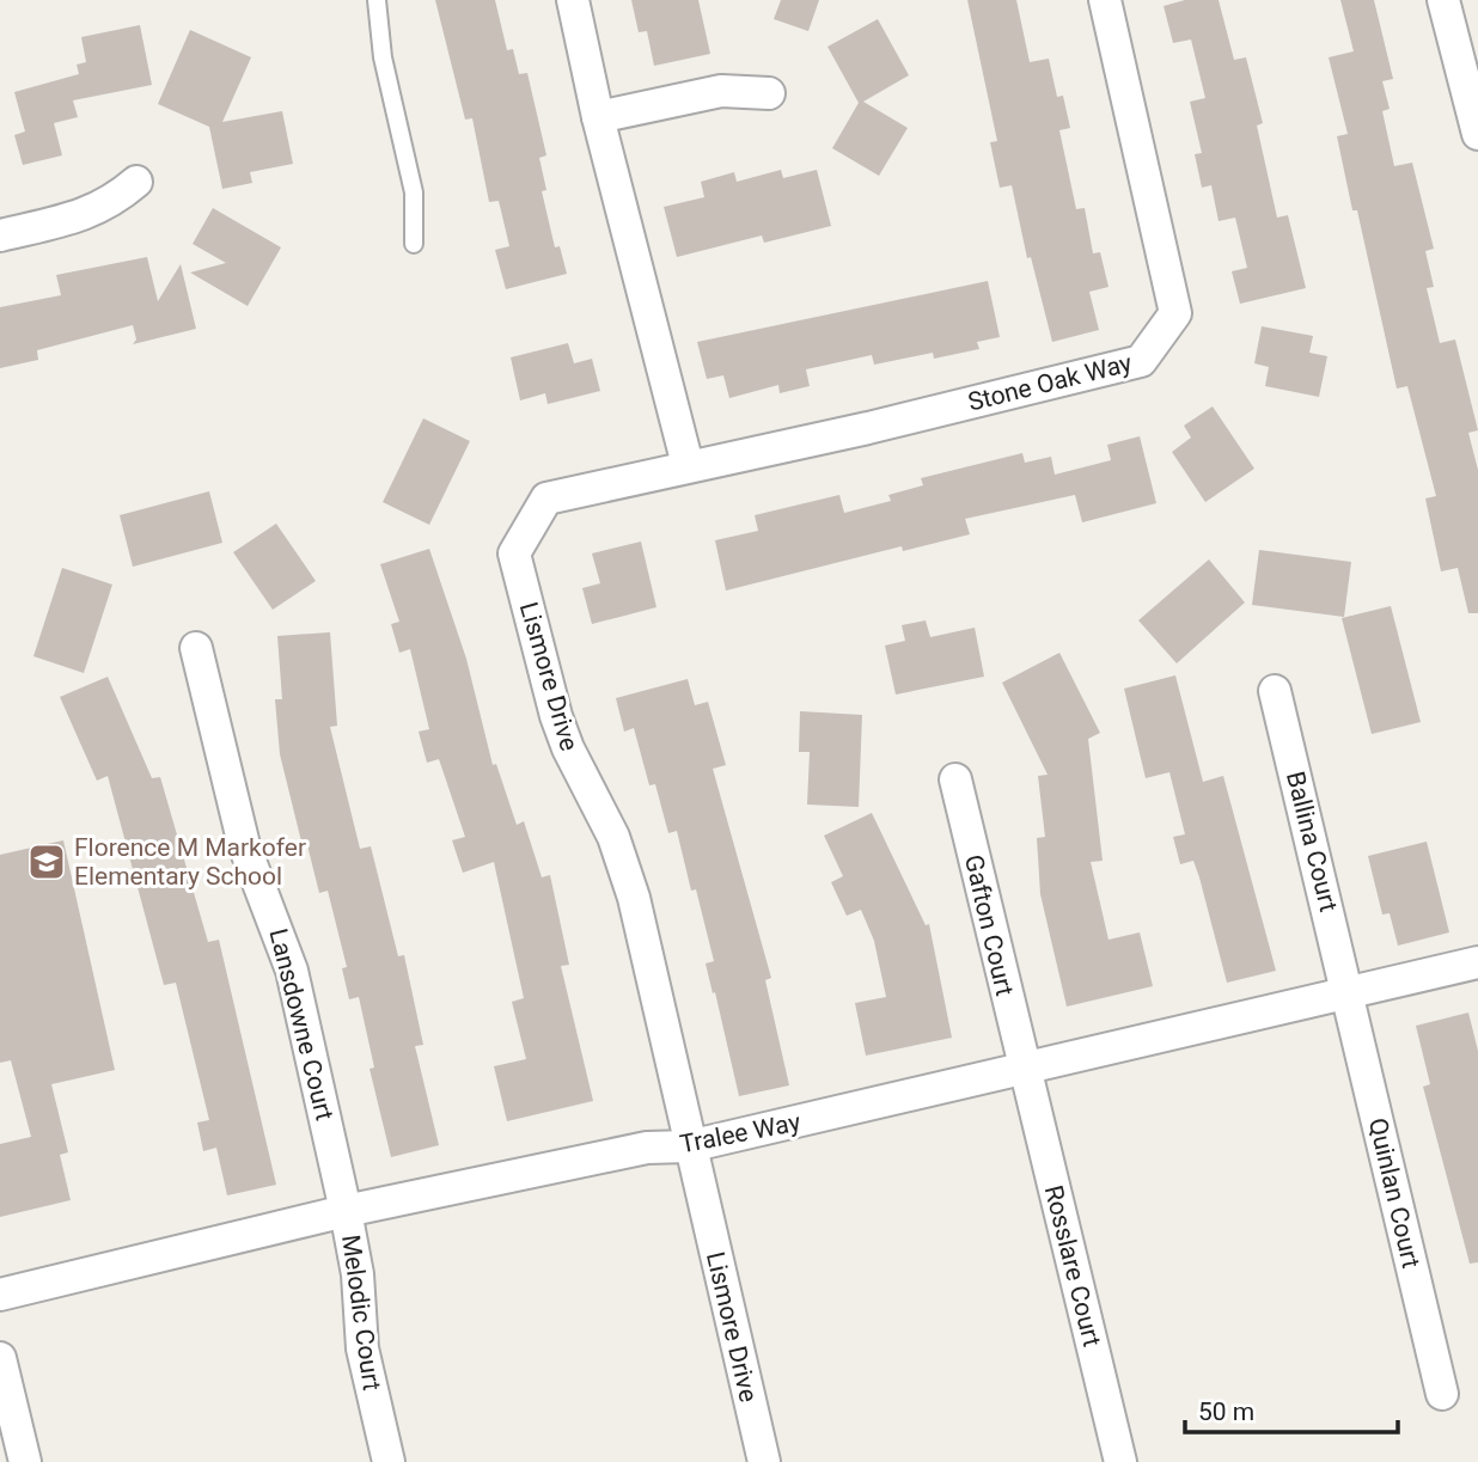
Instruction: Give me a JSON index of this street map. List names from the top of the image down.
{
  "streets": {
    "street": [
      "Stone Oak Way",
      "Lismore Drive",
      "Ballina Court",
      "Gafton Court",
      "Lansdowne Court",
      "Tralee Way",
      "Quinlan Court",
      "Rosslare Court",
      "Melodic Court"
    ]
  },
  "crossings": [
    ["Stone Oak Way", "Lismore Drive"],
    ["Lismore Drive", "Tralee Way"],
    ["Ballina Court", "Tralee Way"],
    ["Ballina Court", "Quinlan Court"],
    ["Gafton Court", "Tralee Way"],
    ["Gafton Court", "Rosslare Court"],
    ["Lansdowne Court", "Tralee Way"],
    ["Lansdowne Court", "Melodic Court"],
    ["Tralee Way", "Quinlan Court"],
    ["Tralee Way", "Rosslare Court"],
    ["Tralee Way", "Melodic Court"]
  ],
  "places": {
    "school or university": ["Florence M Markofer Elementary School"]
  },
  "scale_bar": "50 m"
}
